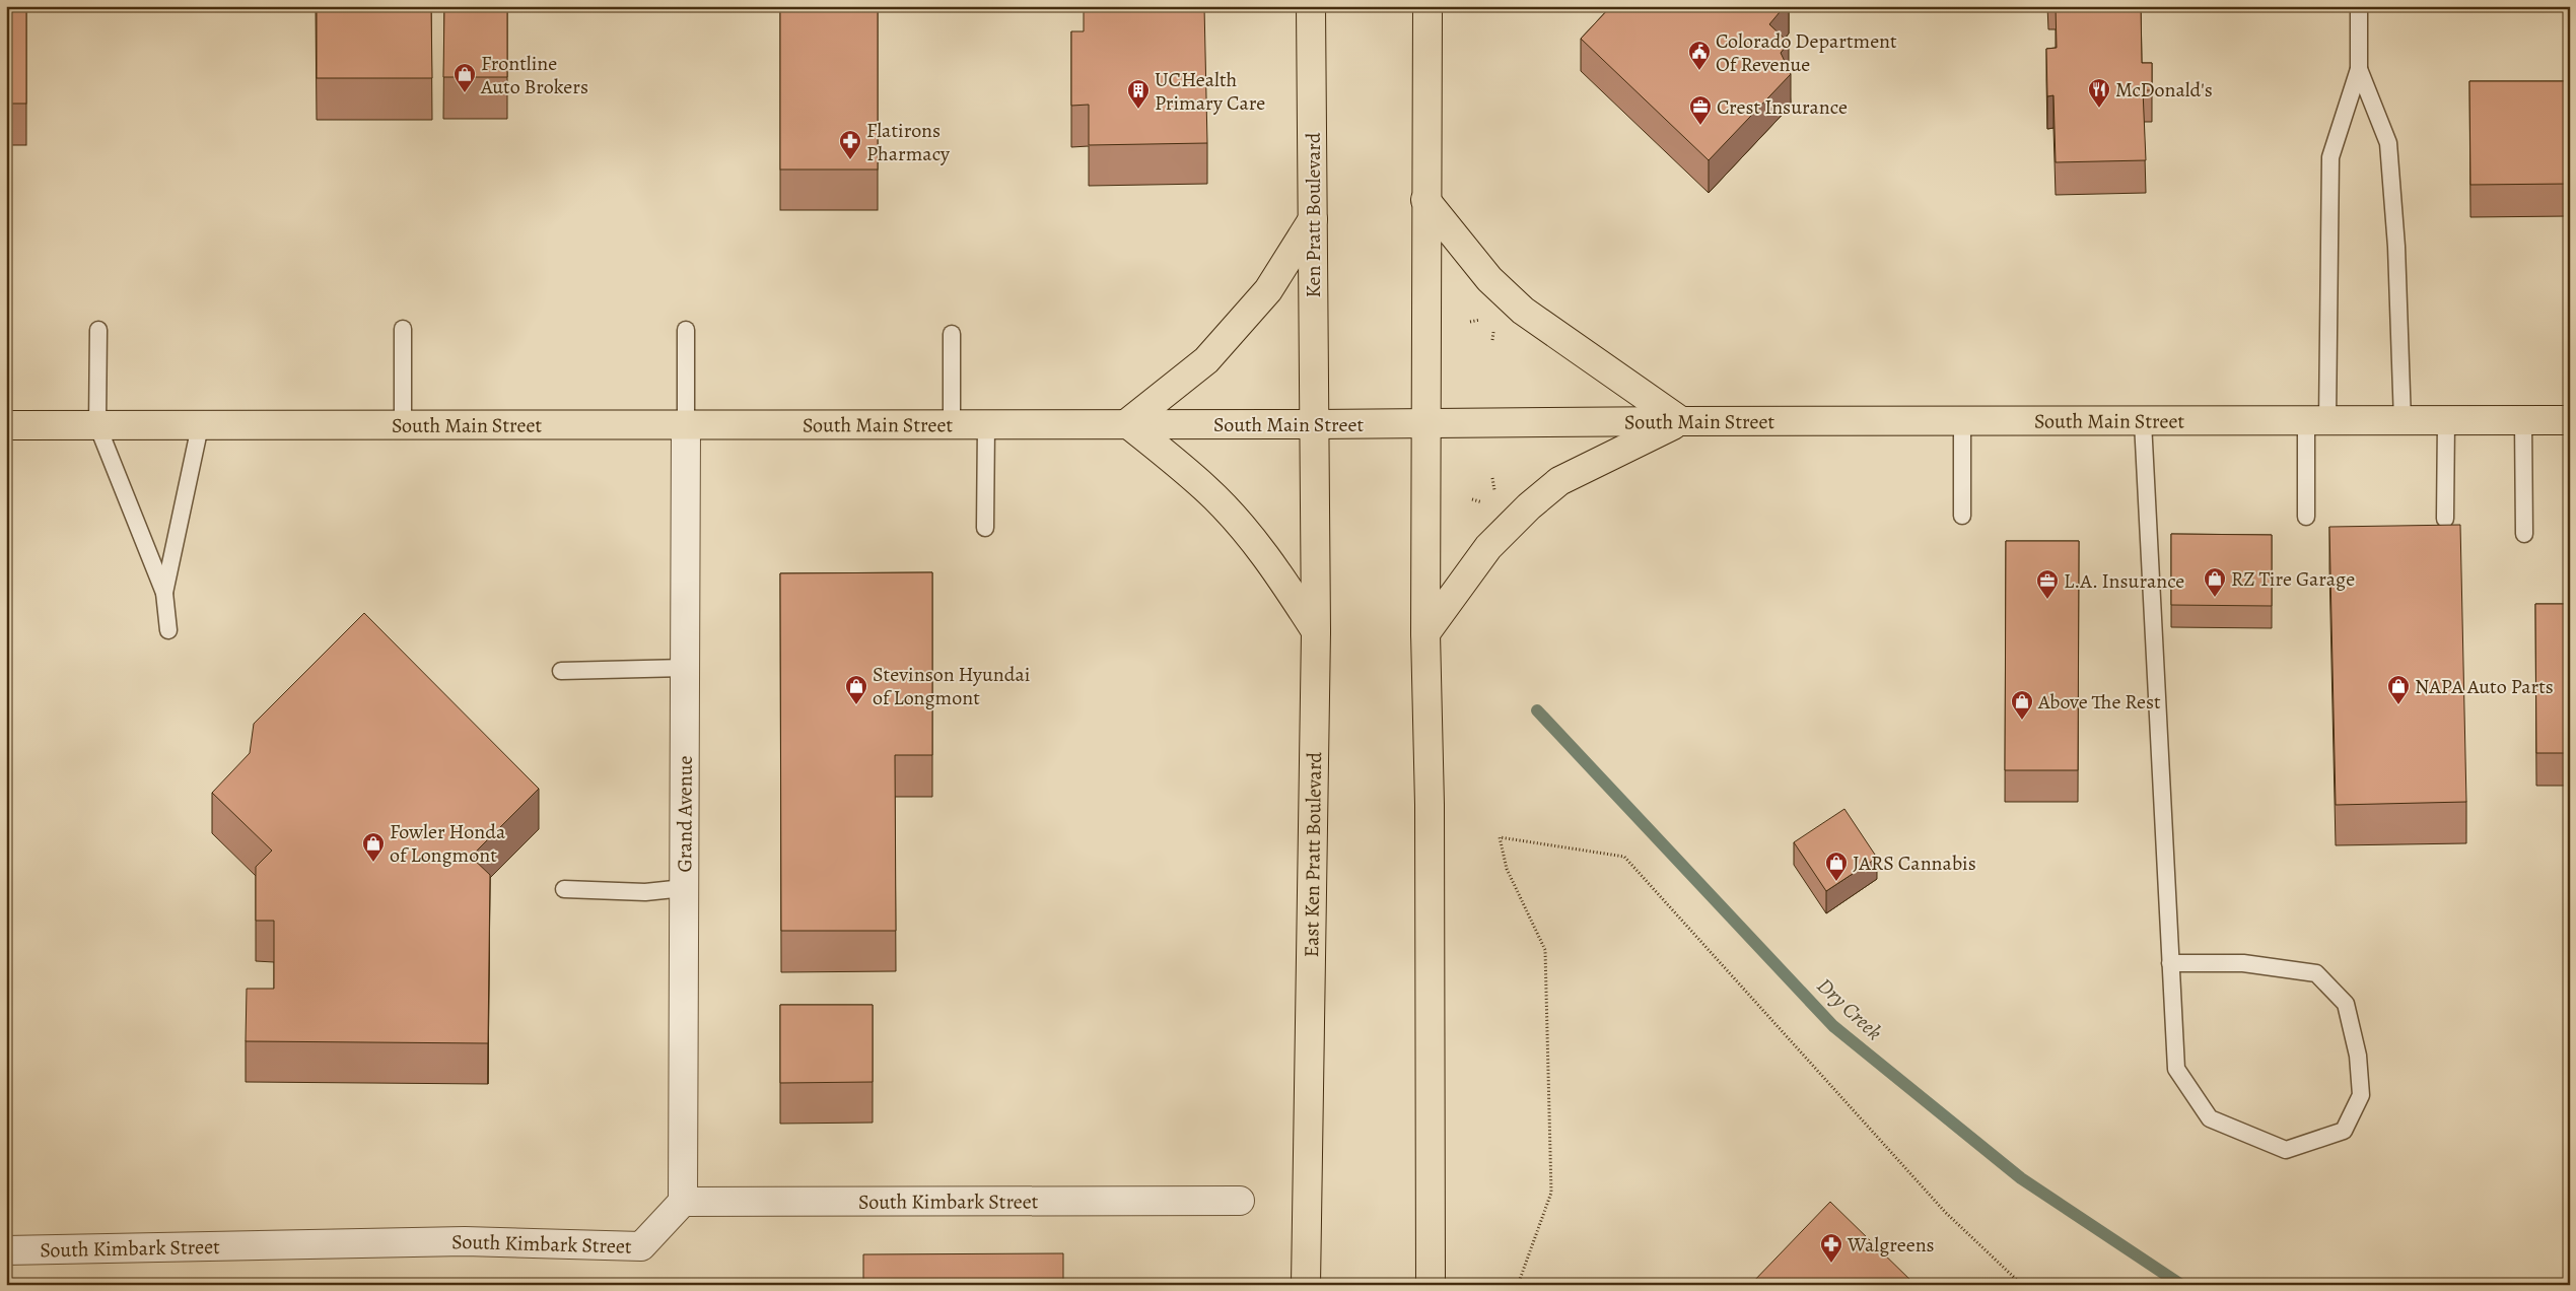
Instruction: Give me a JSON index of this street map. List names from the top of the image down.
{
  "streets": {
    "main road": ["Ken Pratt Boulevard", "South Main Street", "East Ken Pratt Boulevard"],
    "street": ["Grand Avenue", "South Kimbark Street"]
  },
  "crossings": [
    ["Ken Pratt Boulevard", "South Main Street"],
    ["Ken Pratt Boulevard", "East Ken Pratt Boulevard"],
    ["South Main Street", "Grand Avenue"],
    ["South Main Street", "East Ken Pratt Boulevard"],
    ["Grand Avenue", "South Kimbark Street"]
  ],
  "water": ["Dry Creek"],
  "places": {
    "public building": ["Colorado Department Of Revenue"],
    "shop": [
      "Frontline Auto Brokers",
      "RZ Tire Garage",
      "Stevinson Hyundai of Longmont",
      "NAPA Auto Parts",
      "Above The Rest",
      "Fowler Honda of Longmont",
      "JARS Cannabis"
    ],
    "restaurant": ["McDonald's"],
    "building": ["UCHealth Primary Care"],
    "office": ["Crest Insurance", "L.A. Insurance"],
    "pharmacy": ["Flatirons Pharmacy", "Walgreens"]
  }
}
